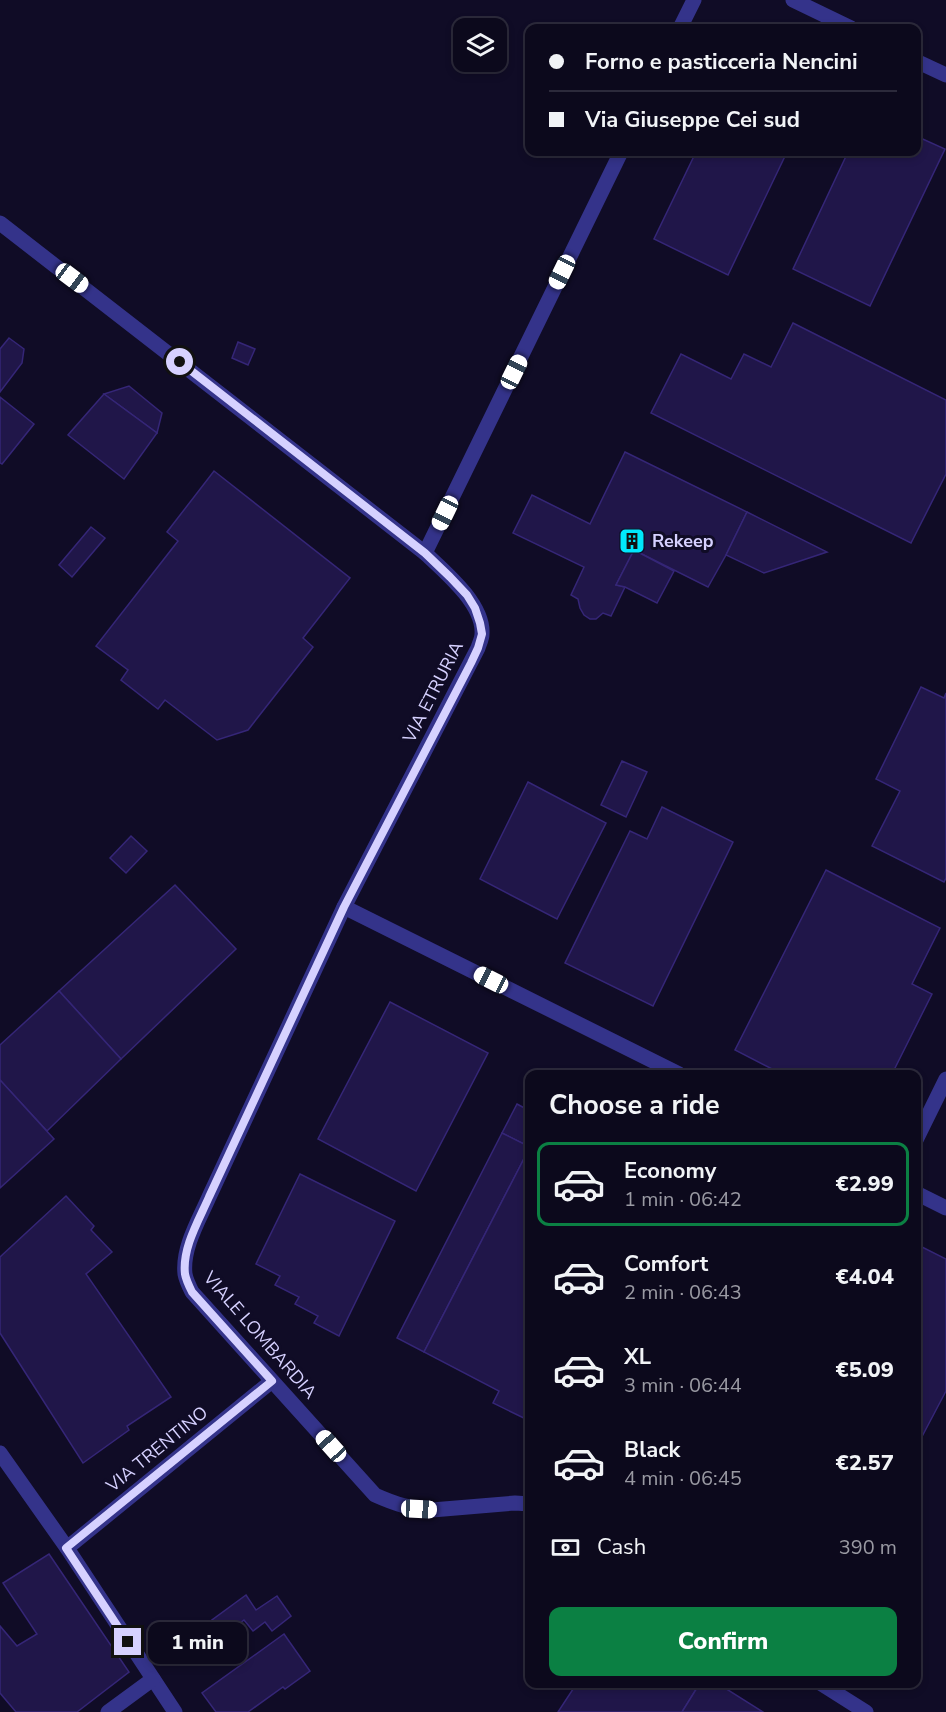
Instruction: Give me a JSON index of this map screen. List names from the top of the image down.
{
  "streets": {
    "street": ["VIA ETRURIA", "VIALE LOMBARDIA", "VIA TRENTINO"]
  },
  "crossings": [
    ["VIA ETRURIA", "VIALE LOMBARDIA"],
    ["VIALE LOMBARDIA", "VIA TRENTINO"]
  ],
  "places": {
    "building": ["Rekeep"]
  },
  "page": {
    "banner": ["Forno e pasticceria Nencini", "Via Giuseppe Cei sud"],
    "heading": "Choose a ride",
    "list": [
      {
        "name": "Economy",
        "note": "1 min · 06:42",
        "value": "€2.99"
      },
      {
        "name": "Comfort",
        "note": "2 min · 06:43",
        "value": "€4.04"
      },
      {
        "name": "XL",
        "note": "3 min · 06:44",
        "value": "€5.09"
      },
      {
        "name": "Black",
        "note": "4 min · 06:45",
        "value": "€2.57"
      }
    ],
    "pay": ["Cash", "390 m"],
    "buttons": "Confirm",
    "bubble": "1 min"
  }
}
